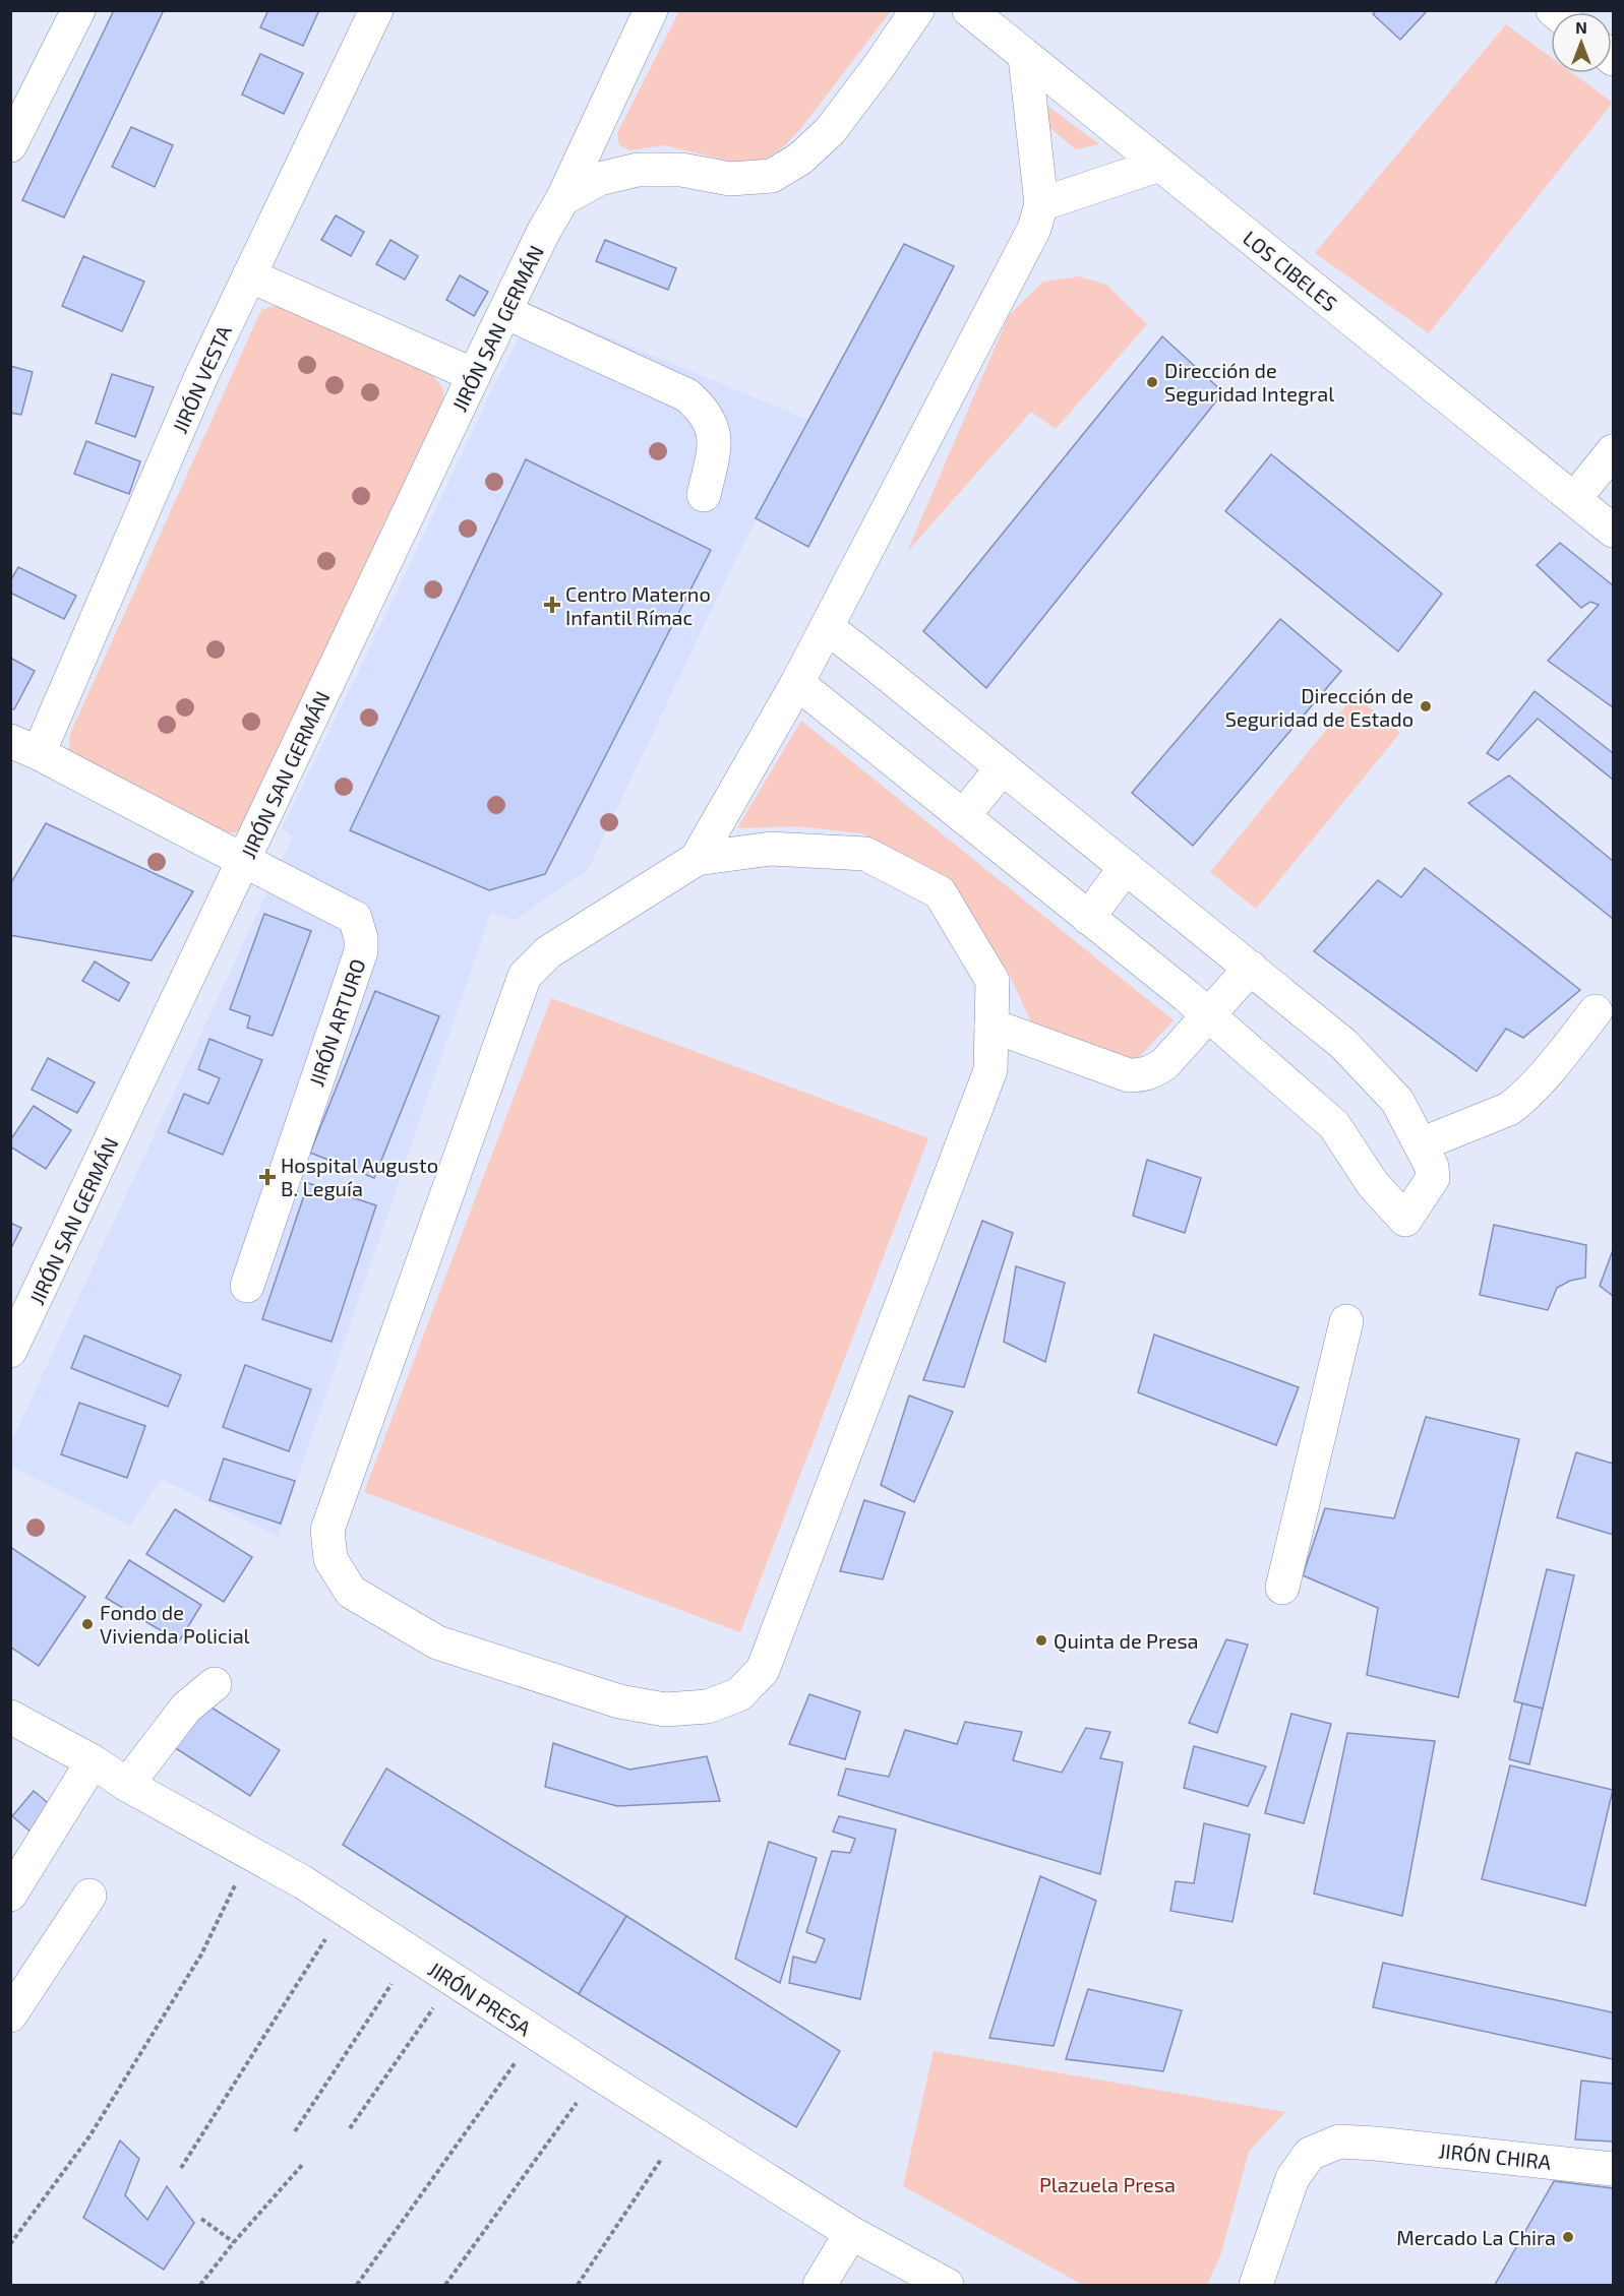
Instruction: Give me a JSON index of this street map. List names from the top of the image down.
{
  "streets": {
    "street": [
      "LOS CIBELES",
      "JIRÓN SAN GERMÁN",
      "JIRÓN VESTA",
      "JIRÓN ARTURO",
      "JIRÓN PRESA",
      "JIRÓN CHIRA"
    ]
  },
  "crossings": [
    ["JIRÓN SAN GERMÁN", "JIRÓN ARTURO"],
    ["JIRÓN VESTA", "JIRÓN ARTURO"]
  ],
  "parks": ["Plazuela Presa"],
  "places": {
    "other": [
      "Dirección de Seguridad Integral",
      "Dirección de Seguridad de Estado",
      "Fondo de Vivienda Policial",
      "Quinta de Presa",
      "Mercado La Chira"
    ],
    "health": ["Centro Materno Infantil Rímac", "Hospital Augusto B. Leguía"]
  },
  "north": "top"
}
